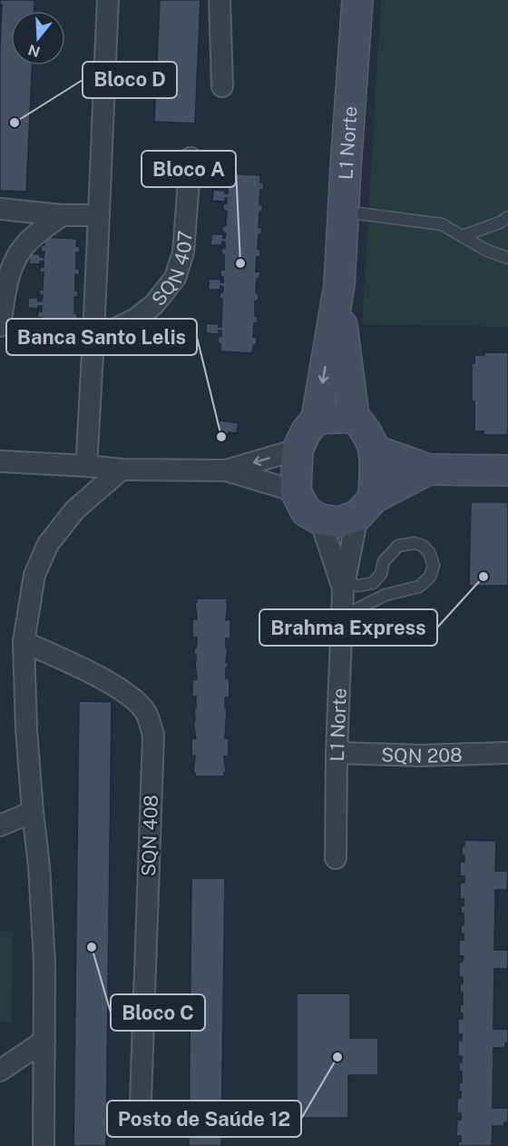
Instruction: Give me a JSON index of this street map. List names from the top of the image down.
{
  "streets": {
    "street": [
      "L1 Norte",
      "SQN 407",
      "SQN 208",
      "SQN 408"
    ]
  },
  "crossings": [
    ["L1 Norte", "SQN 208"]
  ],
  "places": [
    "Bloco D",
    "Bloco A",
    "Banca Santo Lelis",
    "Brahma Express",
    "Bloco C",
    "Posto de Saúde 12"
  ],
  "north": "bottom"
}
